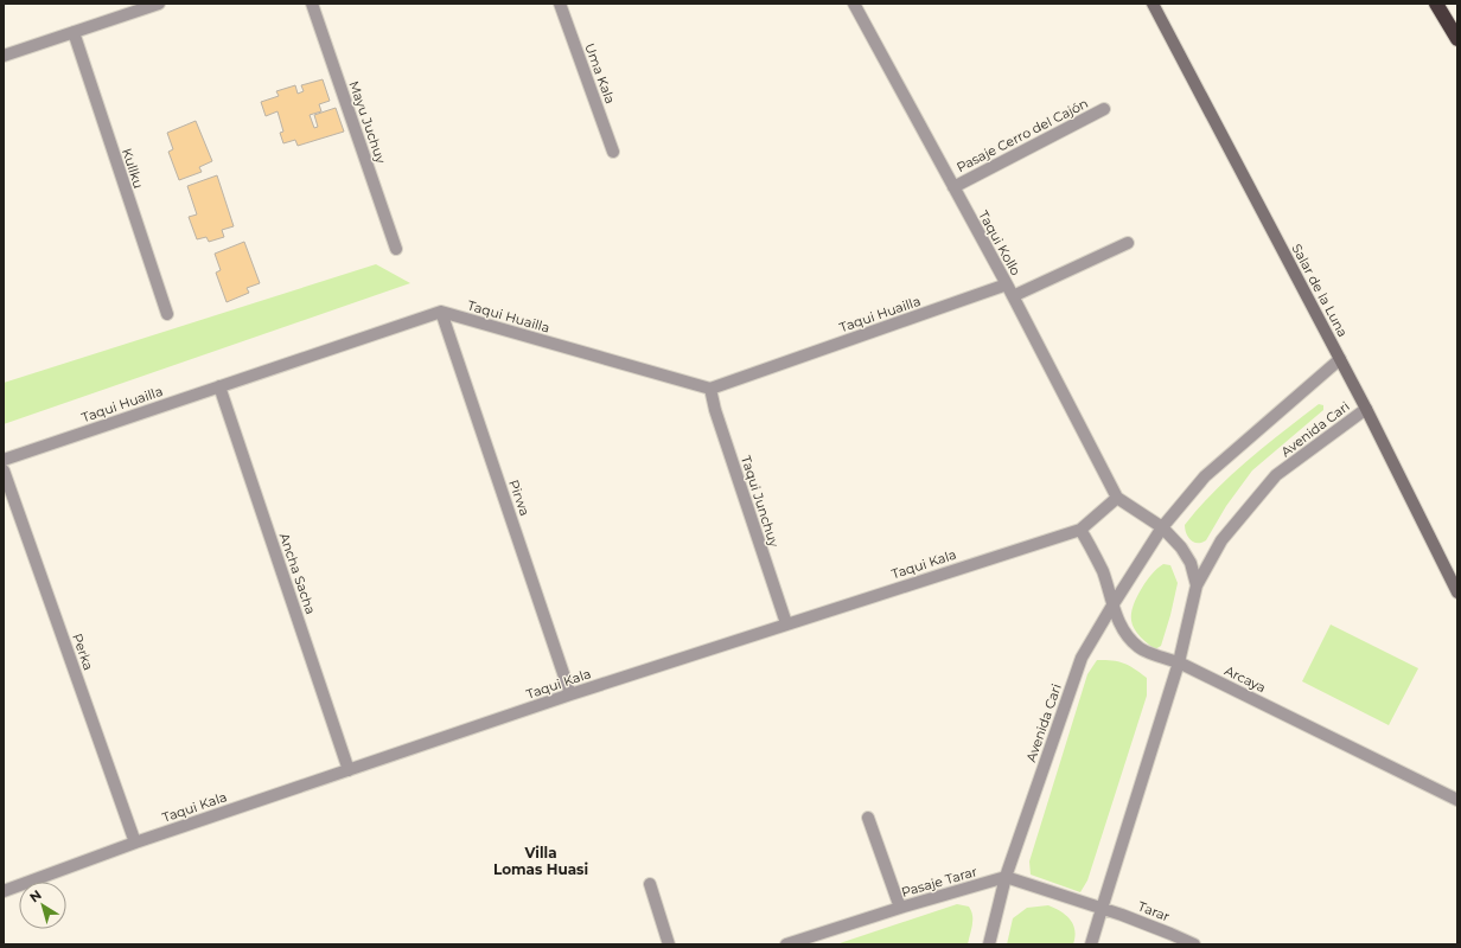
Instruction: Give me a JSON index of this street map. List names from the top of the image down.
{
  "streets": {
    "street": [
      "Uma Kala",
      "Mayu Juchuy",
      "Pasaje Cerro del Cajón",
      "Kullku",
      "Taqui Kollo",
      "Salar de la Luna",
      "Taqui Huailla",
      "Avenida Cari",
      "Pirwa",
      "Taqui Junchuy",
      "Taqui Kala",
      "Ancha Sacha",
      "Perka",
      "Arcaya",
      "Pasaje Tarar",
      "Tarar"
    ]
  },
  "crossings": [
    ["Pasaje Cerro del Cajón", "Taqui Kollo"],
    ["Taqui Kollo", "Taqui Huailla"],
    ["Taqui Kollo", "Avenida Cari"],
    ["Taqui Kollo", "Taqui Kala"],
    ["Salar de la Luna", "Avenida Cari"],
    ["Taqui Huailla", "Pirwa"],
    ["Taqui Huailla", "Taqui Junchuy"],
    ["Taqui Huailla", "Ancha Sacha"],
    ["Avenida Cari", "Taqui Kala"],
    ["Avenida Cari", "Arcaya"],
    ["Avenida Cari", "Pasaje Tarar"],
    ["Avenida Cari", "Tarar"],
    ["Pirwa", "Taqui Kala"],
    ["Taqui Junchuy", "Taqui Kala"],
    ["Taqui Kala", "Ancha Sacha"],
    ["Taqui Kala", "Perka"],
    ["Taqui Kala", "Arcaya"]
  ],
  "districts": ["Villa Lomas Huasi"],
  "north": "top left"
}
